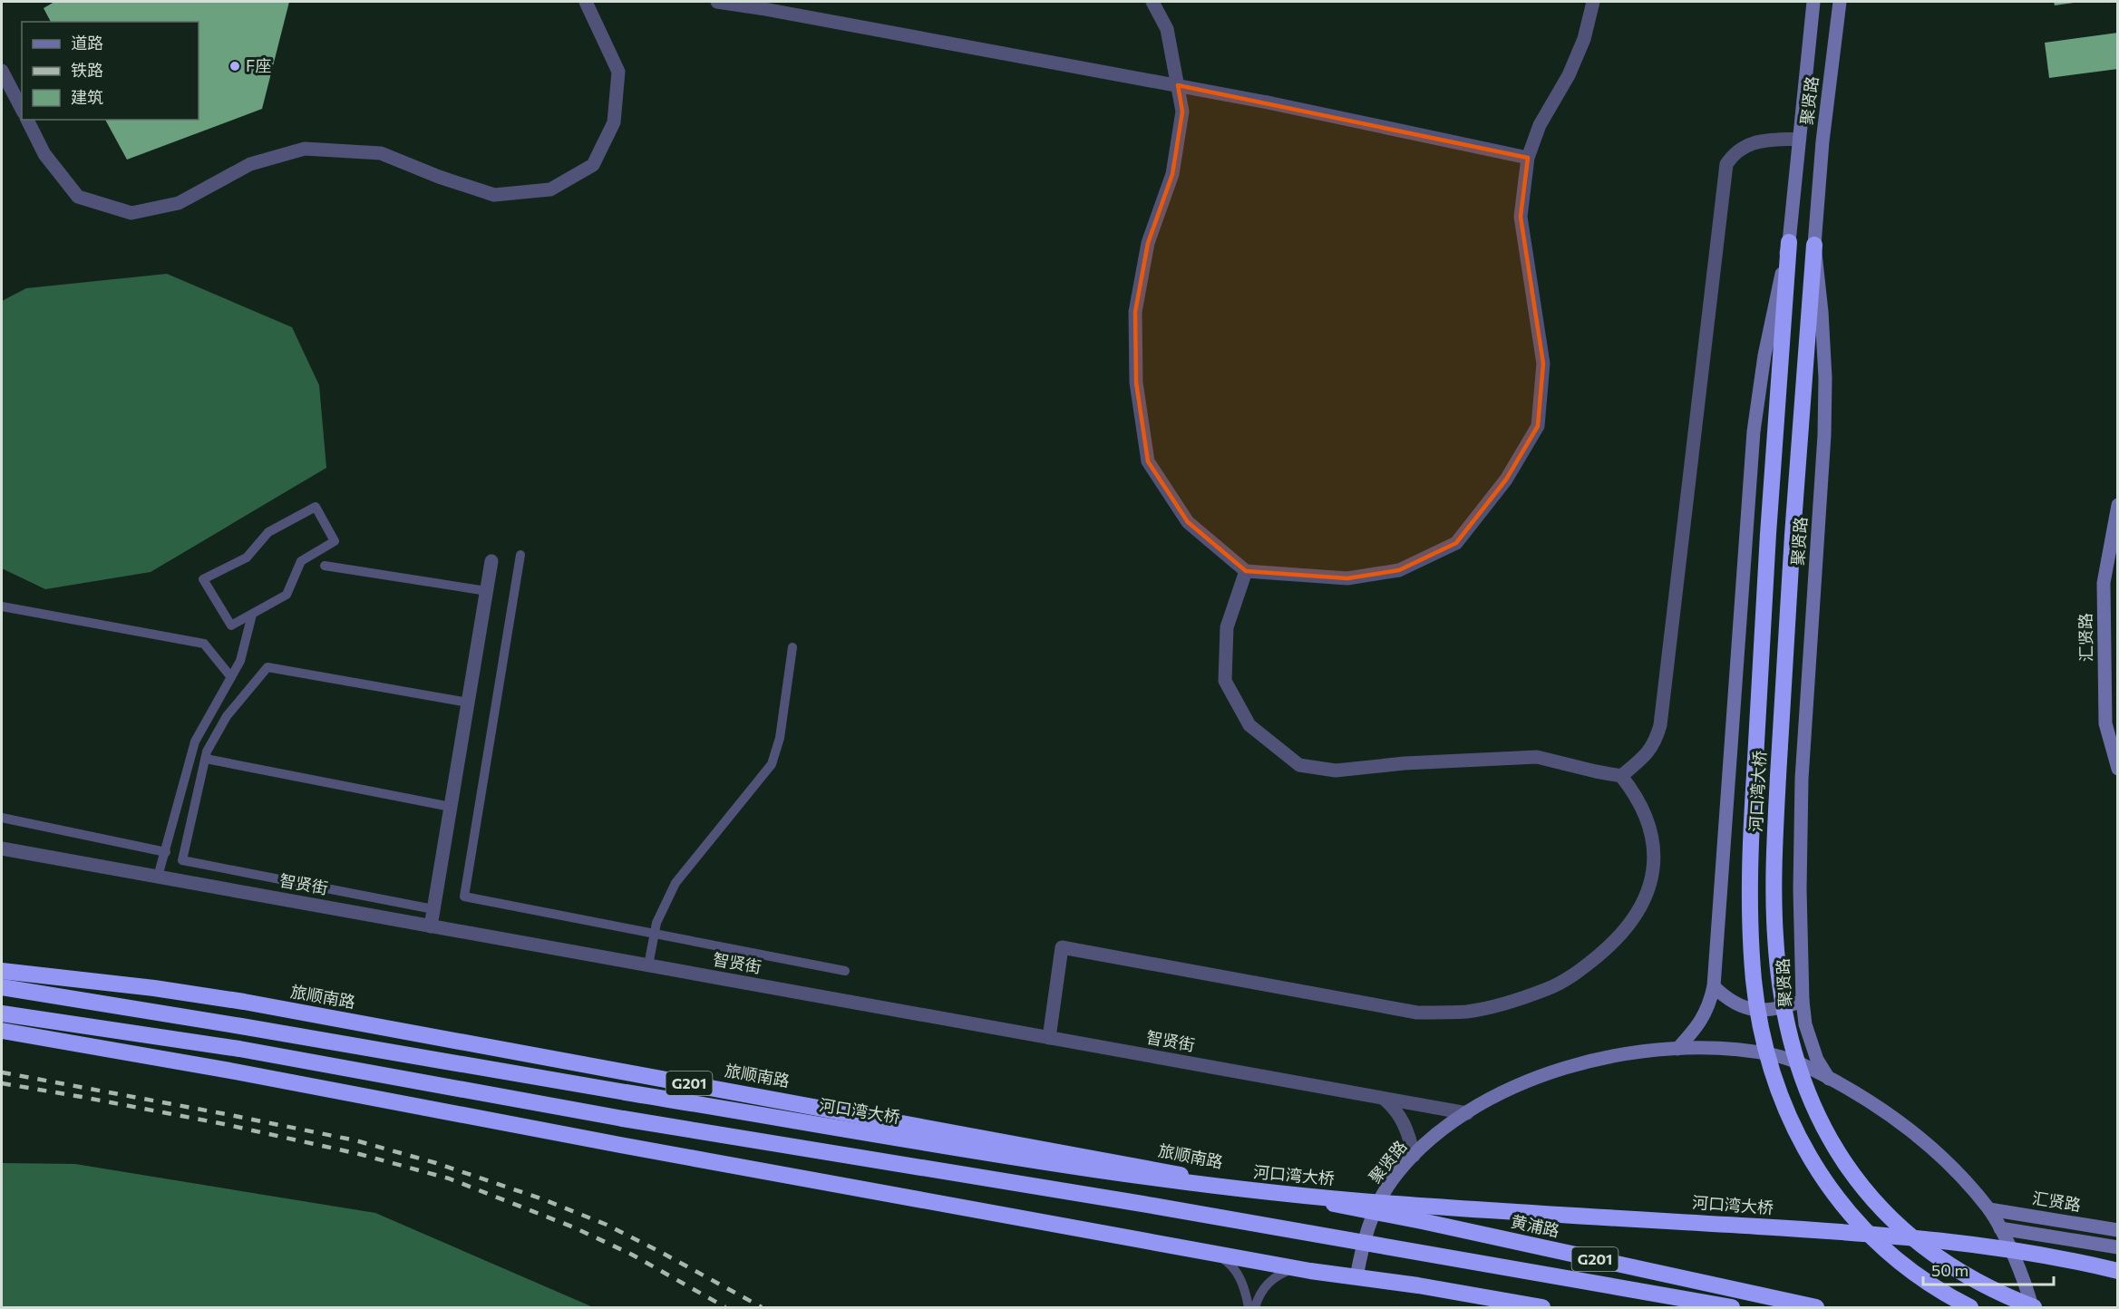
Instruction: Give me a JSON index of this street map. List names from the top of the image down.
{
  "streets": {
    "highway": [
      "河口湾大桥",
      "旅顺南路",
      "G201",
      "黄浦路"
    ],
    "main road": ["聚贤路", "汇贤路"],
    "street": ["智贤街"]
  },
  "crossings": [
    ["聚贤路", "汇贤路"],
    ["聚贤路", "河口湾大桥"],
    ["聚贤路", "智贤街"],
    ["聚贤路", "旅顺南路"],
    ["聚贤路", "黄浦路"],
    ["旅顺南路", "黄浦路"]
  ],
  "places": ["F座"],
  "legend": ["道路", "铁路", "建筑"],
  "scale_bar": "50 m"
}
